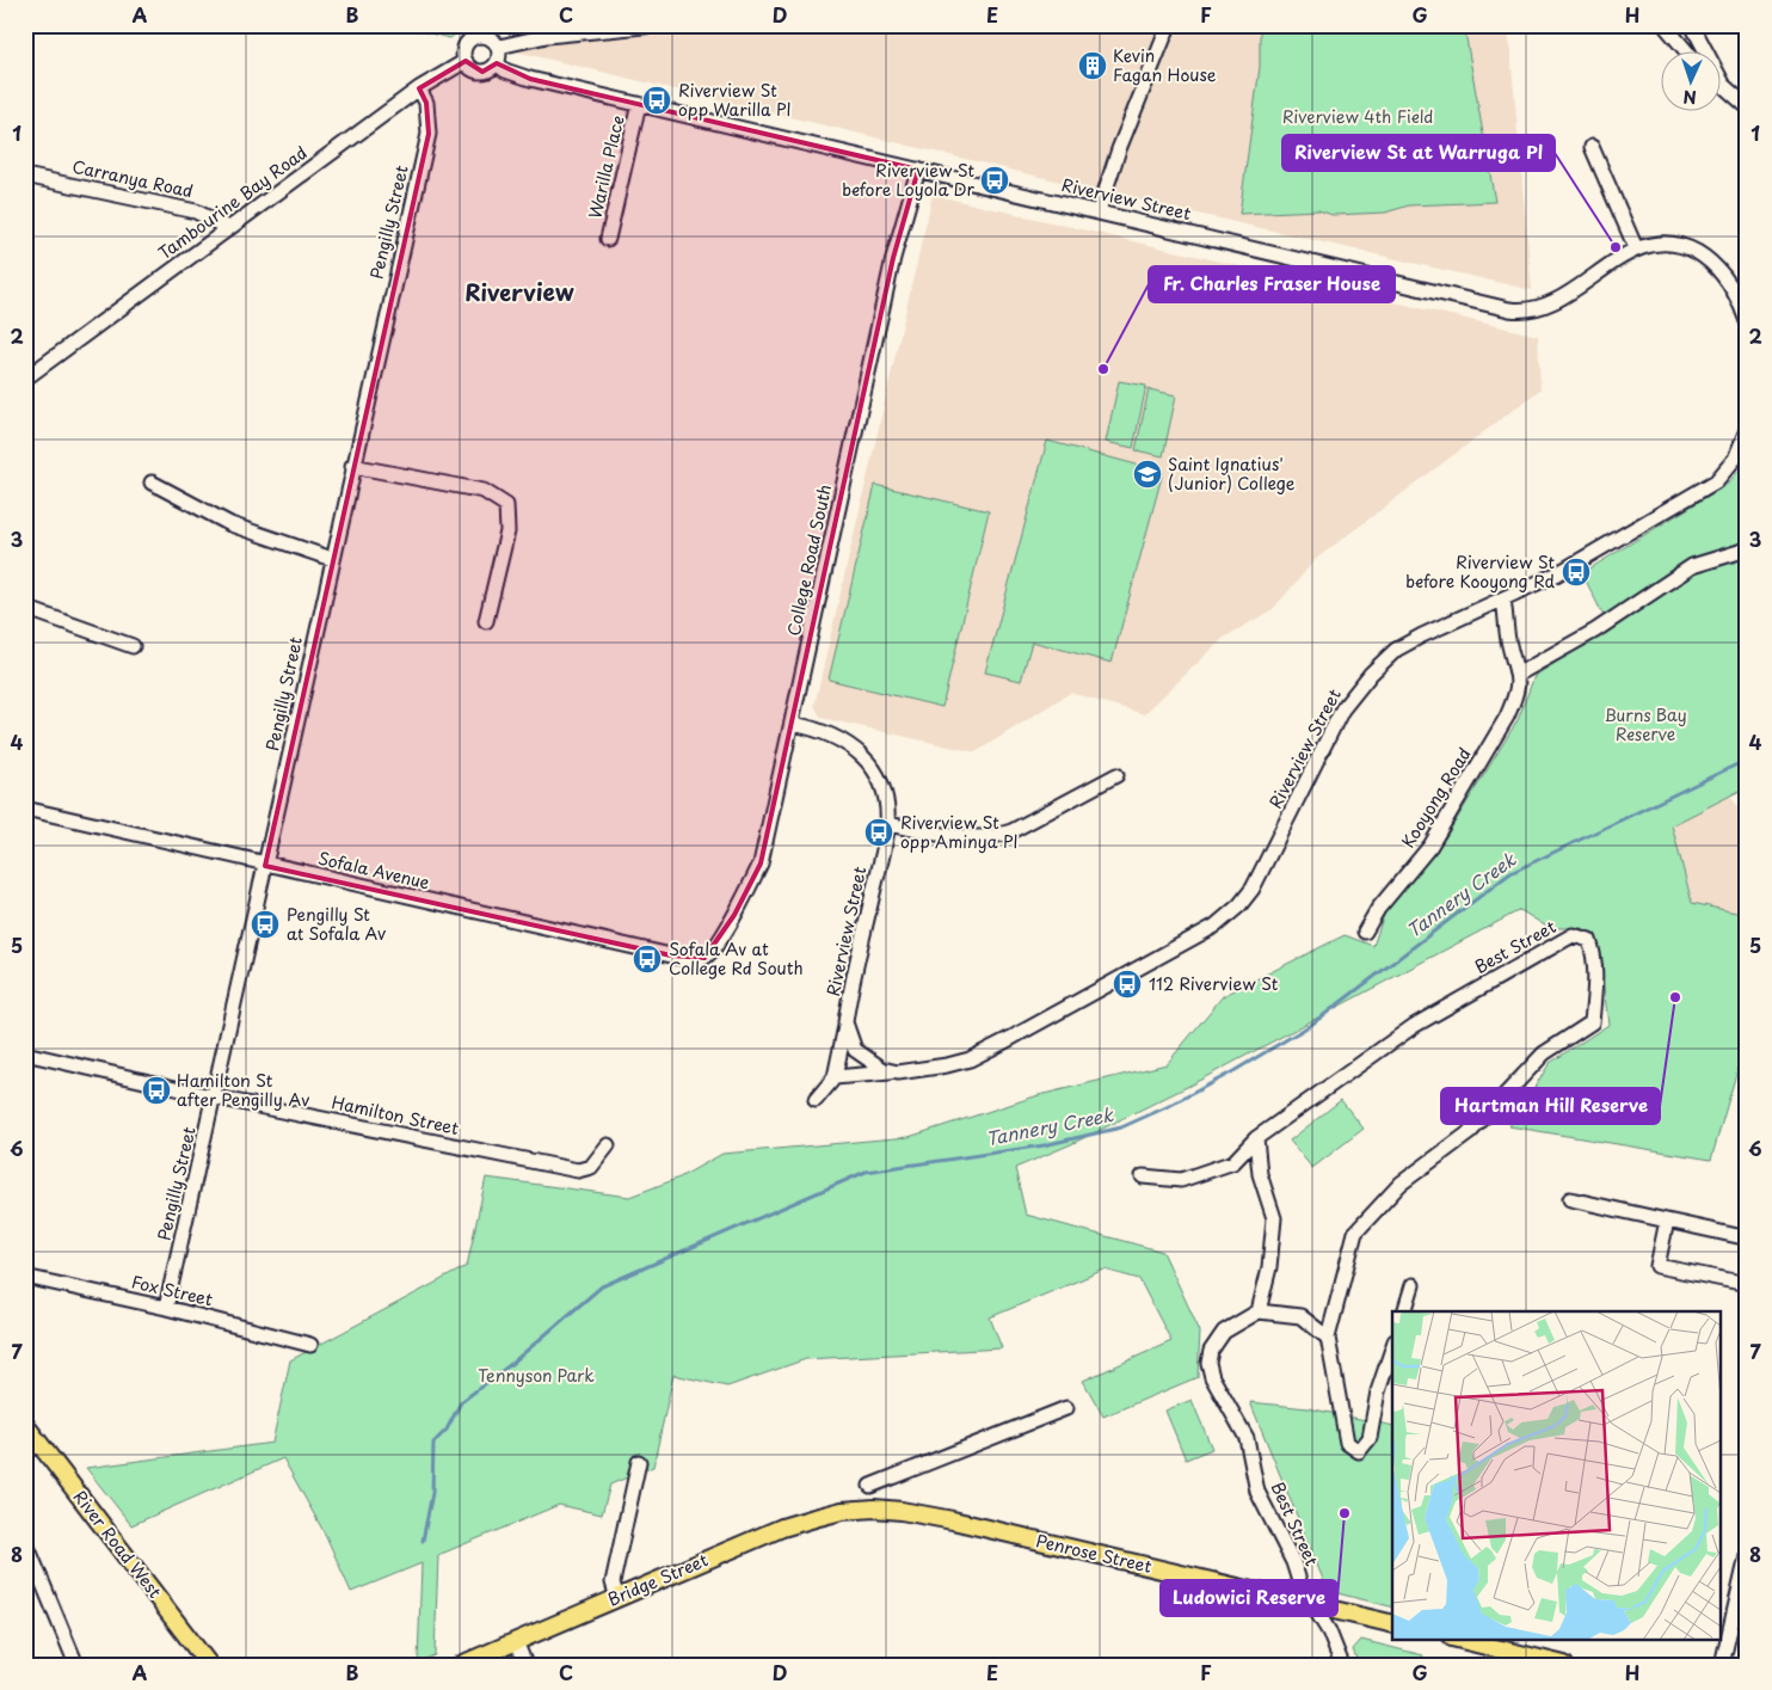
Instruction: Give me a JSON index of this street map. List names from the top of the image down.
{
  "streets": {
    "main road": ["River Road West", "Penrose Street", "Bridge Street"],
    "street": [
      "Warilla Place",
      "Carranya Road",
      "Riverview Street",
      "Tambourine Bay Road",
      "Pengilly Street",
      "College Road South",
      "Kooyong Road",
      "Sofala Avenue",
      "Best Street",
      "Hamilton Street",
      "Fox Street"
    ]
  },
  "crossings": [
    ["Warilla Place", "Riverview Street"],
    ["Carranya Road", "Tambourine Bay Road"],
    ["Riverview Street", "Tambourine Bay Road"],
    ["Riverview Street", "College Road South"],
    ["Riverview Street", "Kooyong Road"],
    ["Tambourine Bay Road", "Pengilly Street"],
    ["Pengilly Street", "Sofala Avenue"],
    ["Pengilly Street", "Hamilton Street"],
    ["Pengilly Street", "Fox Street"],
    ["College Road South", "Sofala Avenue"],
    ["Best Street", "Penrose Street"],
    ["Penrose Street", "Bridge Street"]
  ],
  "districts": ["Riverview"],
  "water": ["Tannery Creek"],
  "parks": ["Riverview 4th Field", "Burns Bay Reserve", "Tennyson Park"],
  "places": {
    "building": ["Kevin Fagan House"],
    "bus stop": [
      "Riverview St opp Warilla Pl",
      "Riverview St before Loyola Dr",
      "Riverview St before Kooyong Rd",
      "Riverview St opp Aminya Pl",
      "Pengilly St at Sofala Av",
      "Sofala Av at College Rd South",
      "112 Riverview St",
      "Hamilton St after Pengilly Av"
    ],
    "other": [
      "Riverview St at Warruga Pl",
      "Fr. Charles Fraser House",
      "Hartman Hill Reserve",
      "Ludowici Reserve"
    ],
    "school or university": ["Saint Ignatius' (Junior) College"]
  },
  "north": "bottom",
  "grid": {
    "columns": [
      "A",
      "B",
      "C",
      "D",
      "E",
      "F",
      "G",
      "H"
    ],
    "rows": [
      "1",
      "2",
      "3",
      "4",
      "5",
      "6",
      "7",
      "8"
    ]
  }
}
